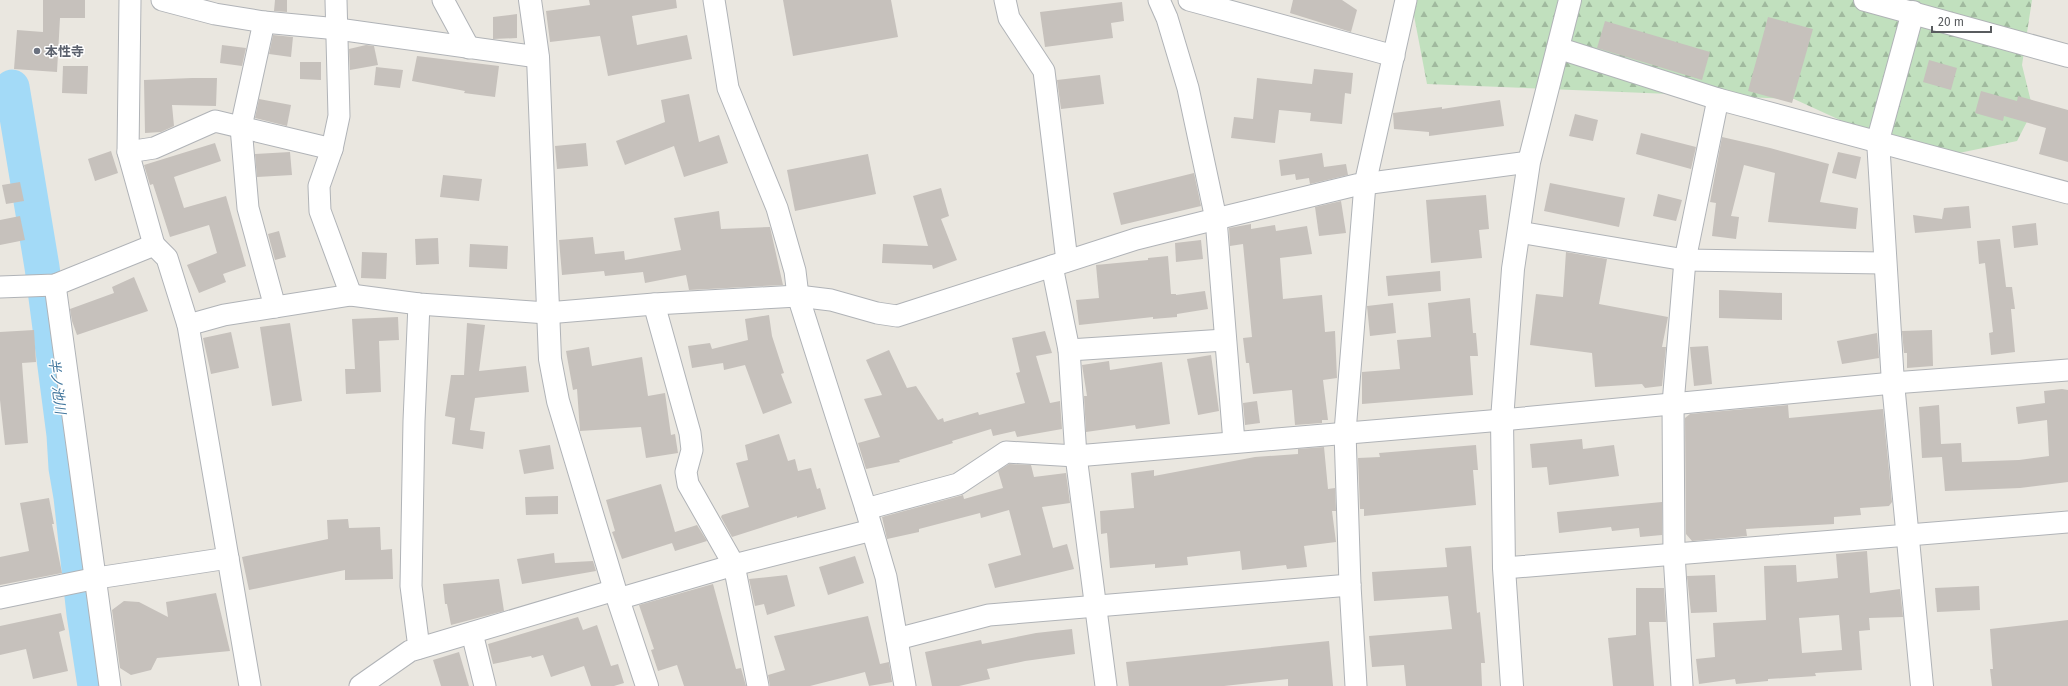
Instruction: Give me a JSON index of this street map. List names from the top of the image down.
{
  "water": ["半ノ池川"],
  "places": ["本性寺"],
  "scale_bar": "20 m"
}
